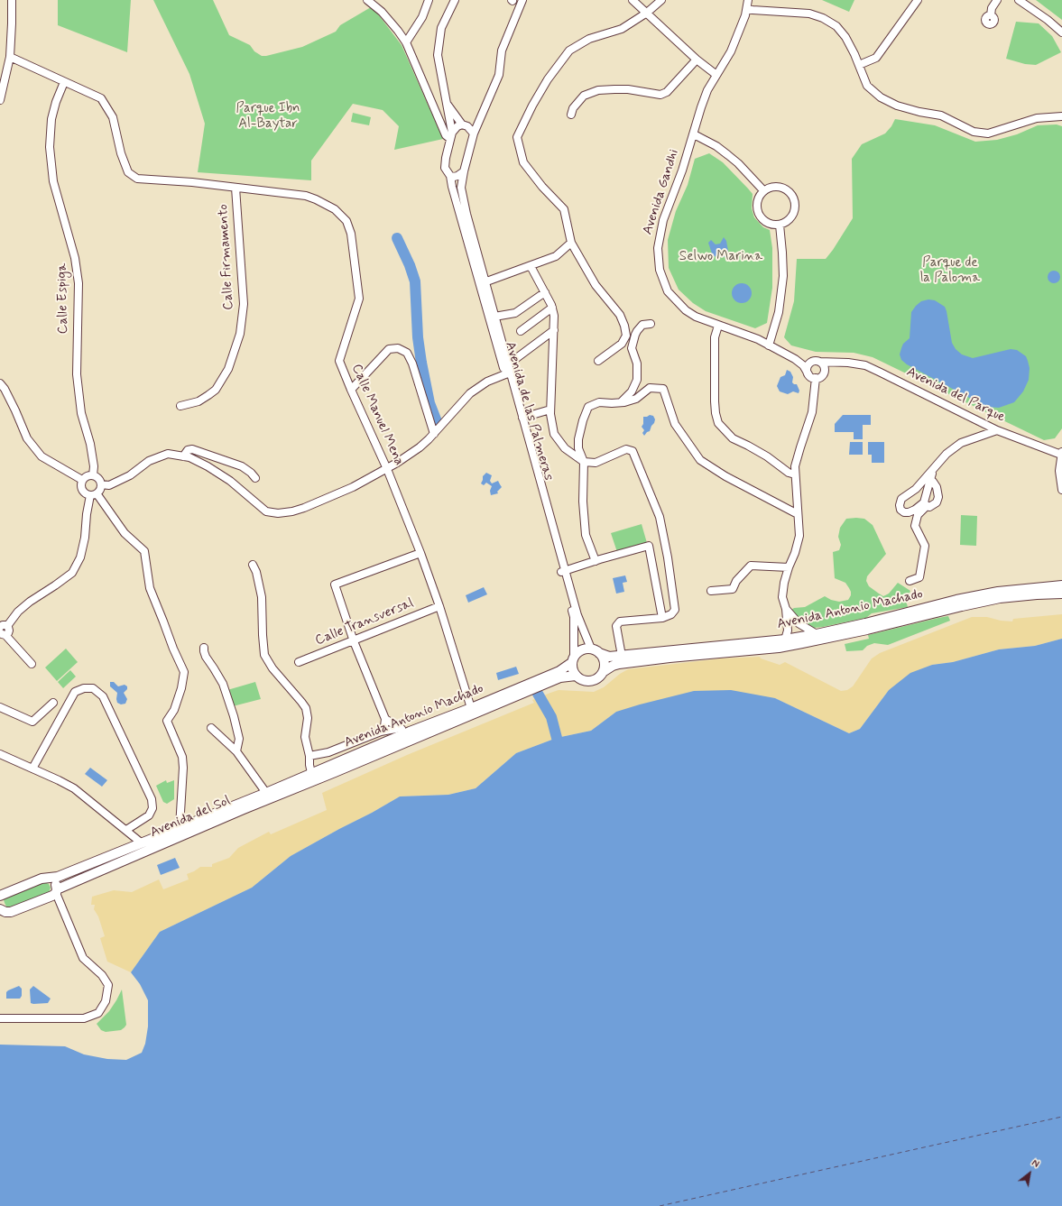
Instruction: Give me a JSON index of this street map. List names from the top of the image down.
{
  "streets": {
    "main road": ["Avenida Antonio Machado", "Avenida del Sol"],
    "street": [
      "Avenida Gandhi",
      "Calle Firmamento",
      "Calle Espiga",
      "Avenida del Parque",
      "Avenida de las Palmeras",
      "Calle Manuel Mena",
      "Calle Transversal"
    ]
  },
  "crossings": [
    ["Avenida Gandhi", "Avenida del Parque"],
    ["Calle Firmamento", "Calle Manuel Mena"],
    ["Calle Espiga", "Calle Manuel Mena"],
    ["Avenida de las Palmeras", "Avenida Antonio Machado"],
    ["Calle Manuel Mena", "Avenida Antonio Machado"],
    ["Calle Manuel Mena", "Calle Transversal"],
    ["Avenida Antonio Machado", "Avenida del Sol"]
  ],
  "parks": ["Parque Ibn Al-Baytar", "Selwo Marina", "Parque de la Paloma"],
  "north": "top right"
}
